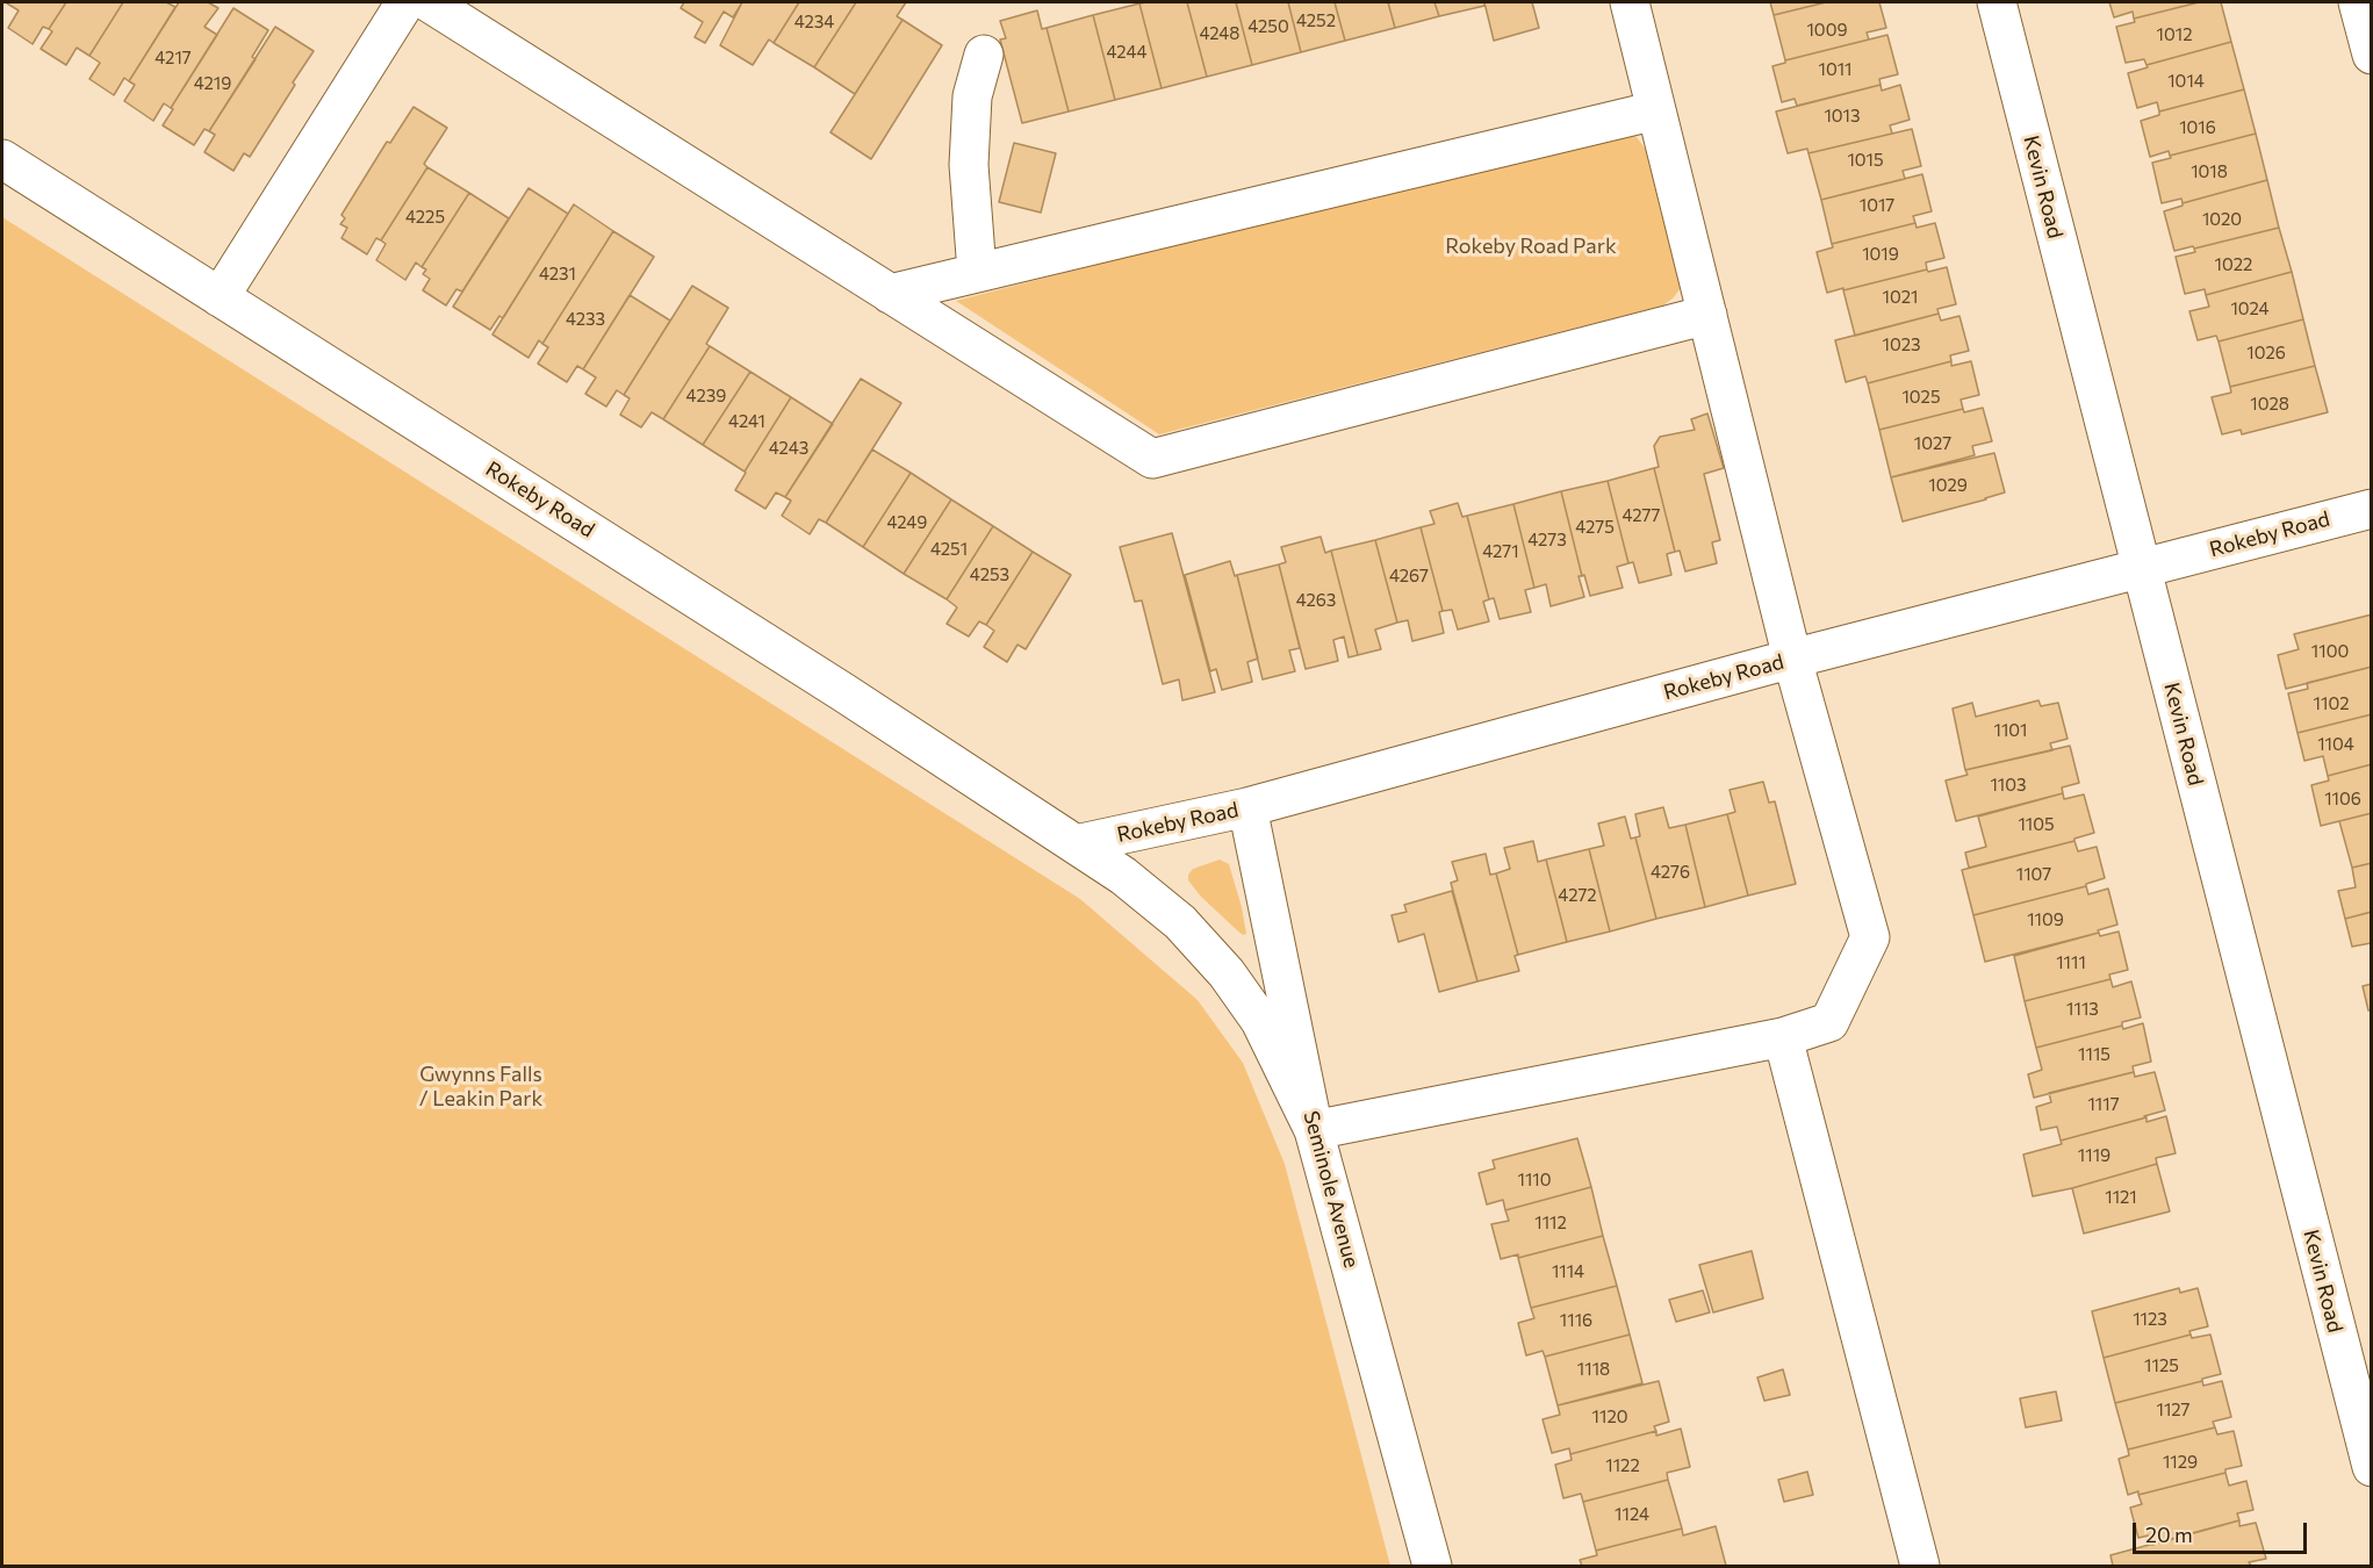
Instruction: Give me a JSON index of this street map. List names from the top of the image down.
{
  "streets": {
    "street": ["Kevin Road", "Rokeby Road", "Seminole Avenue"]
  },
  "crossings": [
    ["Kevin Road", "Rokeby Road"],
    ["Rokeby Road", "Seminole Avenue"]
  ],
  "parks": ["Rokeby Road Park", "Gwynns Falls / Leakin Park"],
  "house_numbers": [
    "4252",
    "4234",
    "4250",
    "1009",
    "4248",
    "1012",
    "4244",
    "4217",
    "1011",
    "1014",
    "4219",
    "1013",
    "1016",
    "1015",
    "1018",
    "1017",
    "4225",
    "1020",
    "1019",
    "1022",
    "4231",
    "1021",
    "1024",
    "4233",
    "1023",
    "1026",
    "4239",
    "1025",
    "1028",
    "4241",
    "1027",
    "4243",
    "1029",
    "4277",
    "4249",
    "4275",
    "4273",
    "4251",
    "4271",
    "4253",
    "4267",
    "4263",
    "1100",
    "1102",
    "1101",
    "1104",
    "1103",
    "1106",
    "1105",
    "4276",
    "1107",
    "4272",
    "1109",
    "1111",
    "1113",
    "1115",
    "1117",
    "1119",
    "1110",
    "1121",
    "1112",
    "1114",
    "1123",
    "1116",
    "1125",
    "1118",
    "1127",
    "1120",
    "1129",
    "1122",
    "1124"
  ],
  "scale_bar": "20 m"
}
